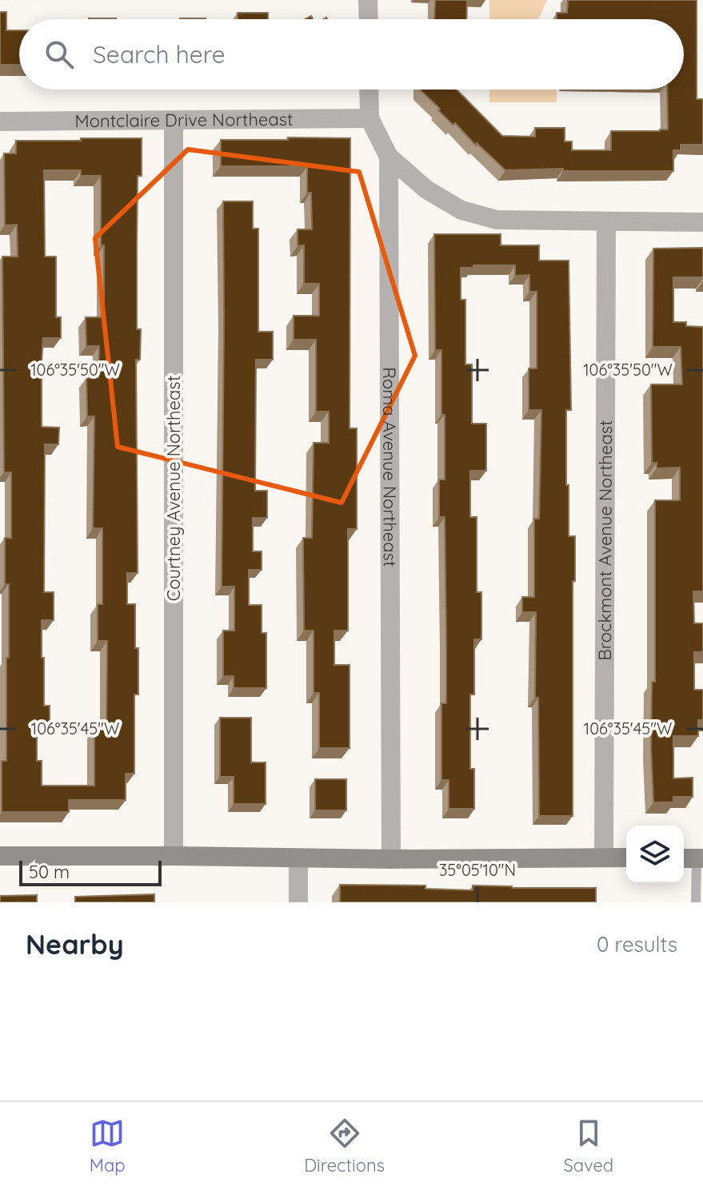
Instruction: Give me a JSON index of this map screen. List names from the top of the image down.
{
  "streets": {
    "street": [
      "Montclaire Drive Northeast",
      "Roma Avenue Northeast",
      "Courtney Avenue Northeast",
      "Brockmont Avenue Northeast"
    ]
  },
  "crossings": [
    ["Montclaire Drive Northeast", "Roma Avenue Northeast"],
    ["Montclaire Drive Northeast", "Courtney Avenue Northeast"]
  ],
  "scale_bar": "50 m",
  "page": {
    "search": "Search here",
    "scale": "50 m",
    "heading": ["Nearby", "0 results"],
    "nav": ["Map", "Directions", "Saved"]
  },
  "coordinates": ["106°35'50\"W", "106°35'45\"W", "35°05'10\"N"]
}
